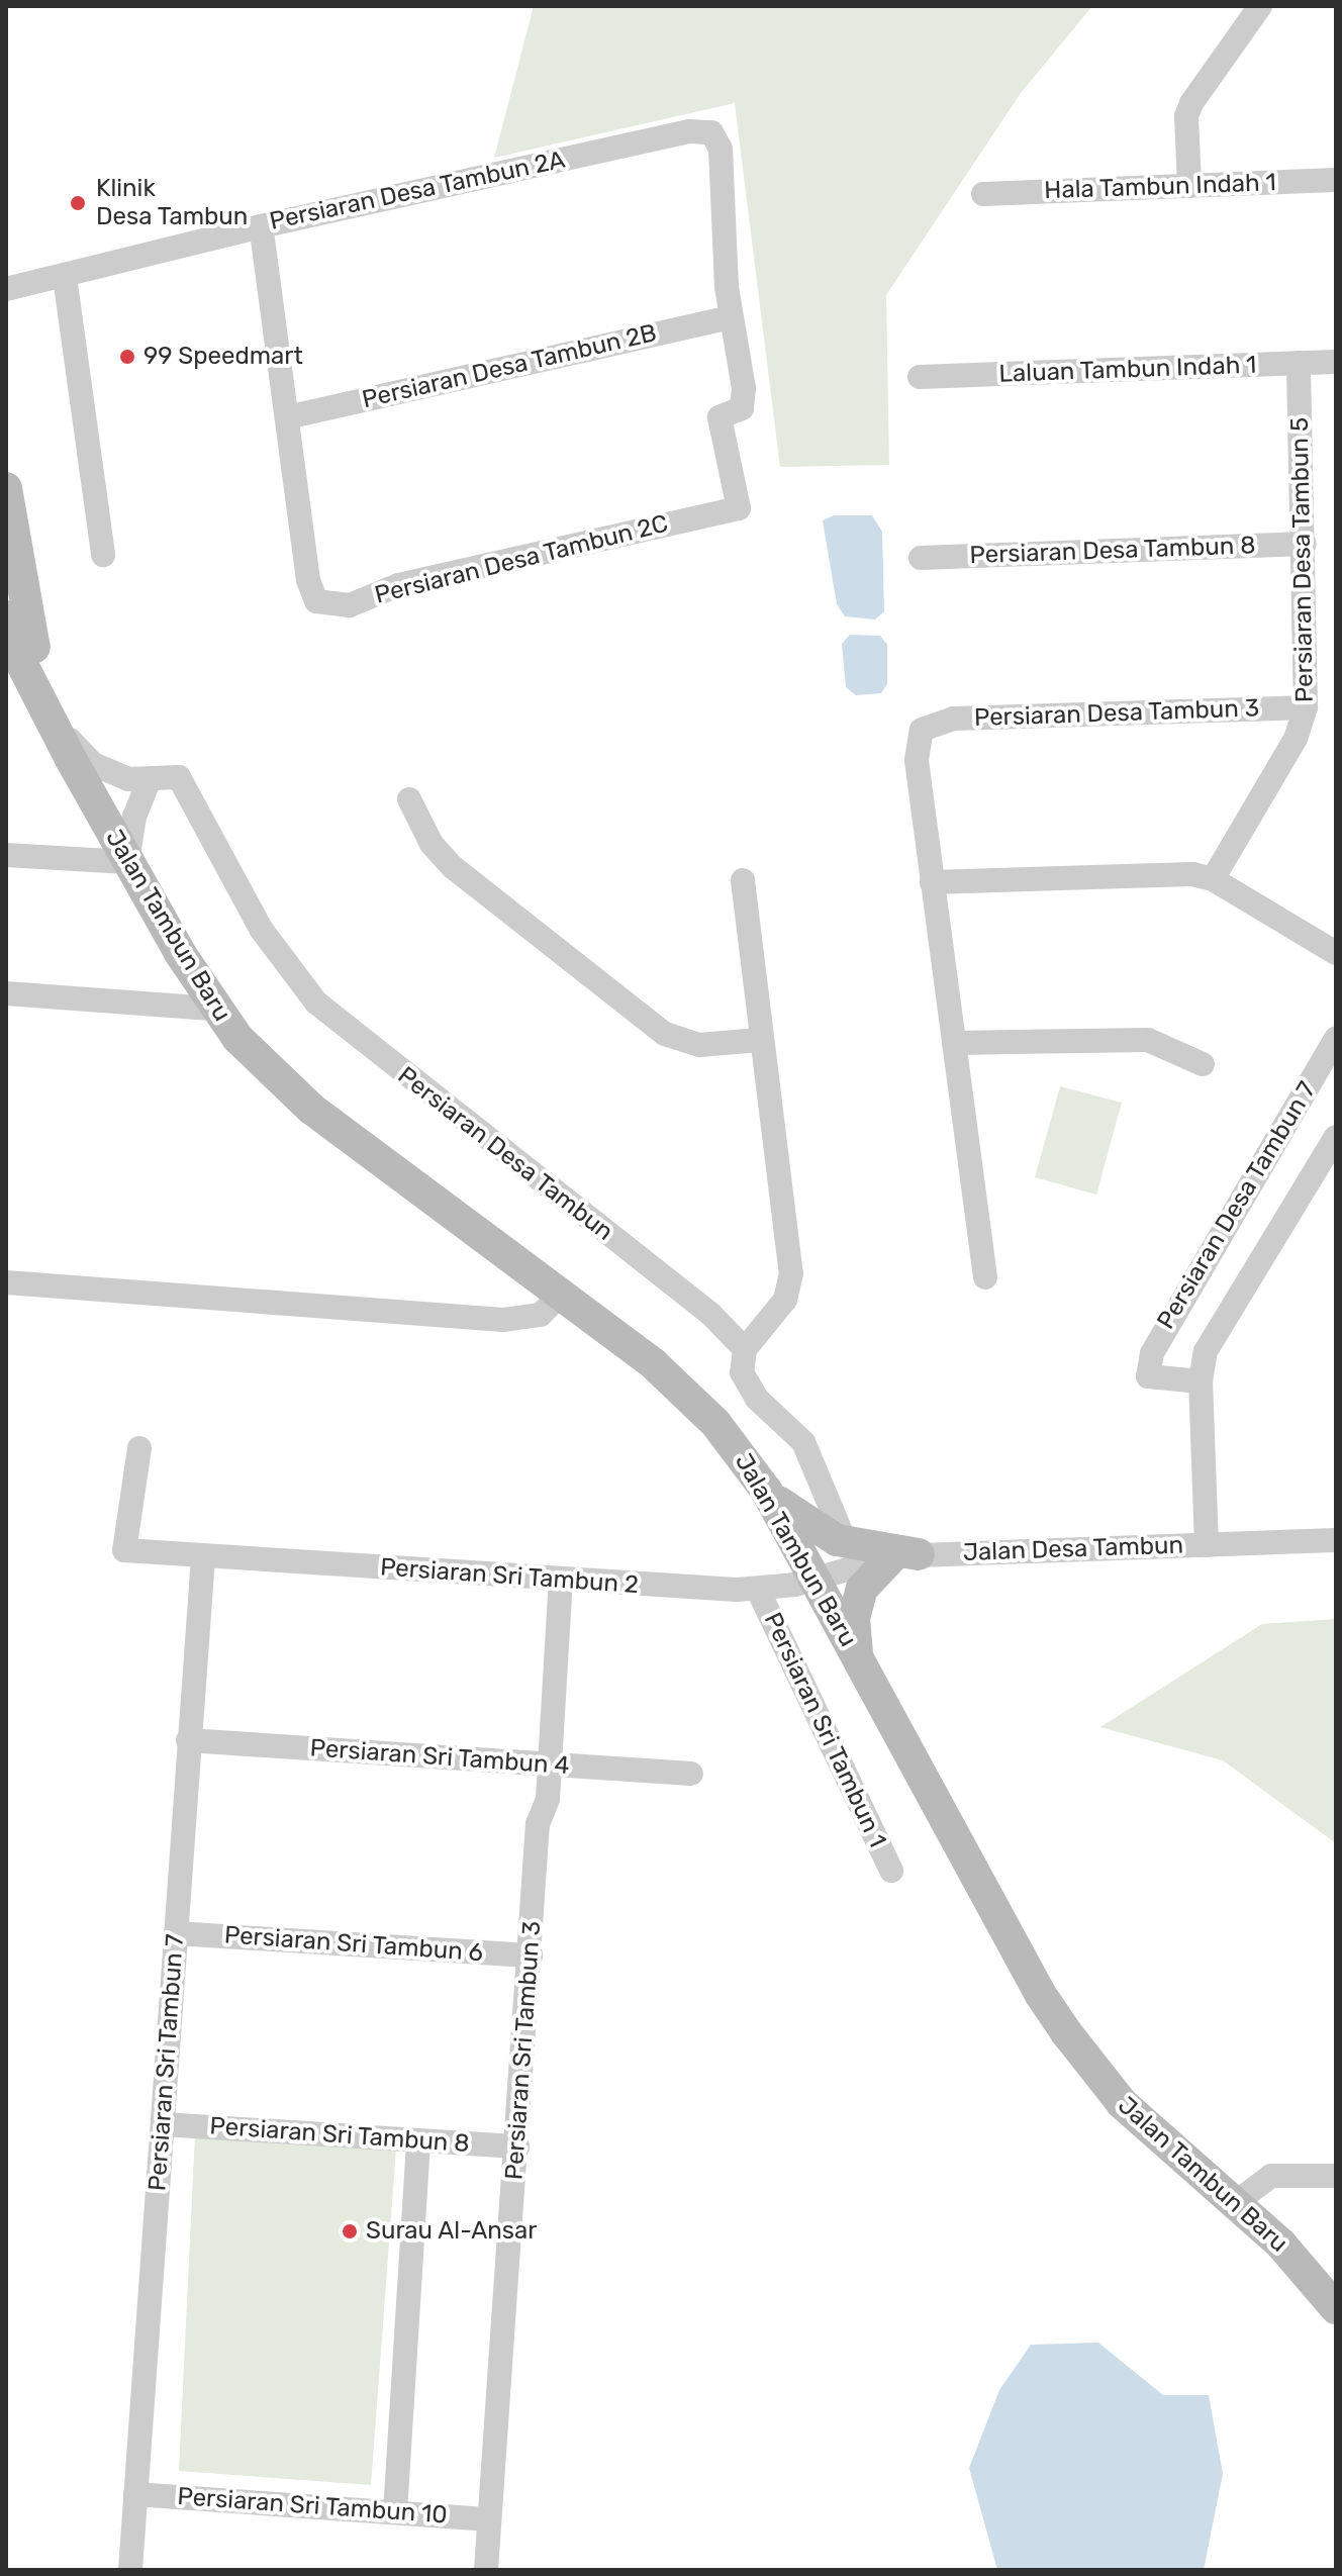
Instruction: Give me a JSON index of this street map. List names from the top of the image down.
{
  "streets": {
    "main road": ["Jalan Tambun Baru"],
    "street": [
      "Hala Tambun Indah 1",
      "Persiaran Desa Tambun 2A",
      "Persiaran Desa Tambun 2B",
      "Laluan Tambun Indah 1",
      "Persiaran Desa Tambun 8",
      "Persiaran Desa Tambun 2C",
      "Persiaran Desa Tambun 5",
      "Persiaran Desa Tambun 3",
      "Persiaran Desa Tambun",
      "Persiaran Desa Tambun 7",
      "Jalan Desa Tambun",
      "Persiaran Sri Tambun 2",
      "Persiaran Sri Tambun 1",
      "Persiaran Sri Tambun 4",
      "Persiaran Sri Tambun 6",
      "Persiaran Sri Tambun 3",
      "Persiaran Sri Tambun 7",
      "Persiaran Sri Tambun 8",
      "Persiaran Sri Tambun 10"
    ]
  },
  "crossings": [
    ["Persiaran Desa Tambun 2A", "Persiaran Desa Tambun 2B"],
    ["Persiaran Desa Tambun 2A", "Persiaran Desa Tambun 2C"],
    ["Persiaran Desa Tambun 2B", "Persiaran Desa Tambun 2C"],
    ["Laluan Tambun Indah 1", "Persiaran Desa Tambun 5"],
    ["Persiaran Desa Tambun 8", "Persiaran Desa Tambun 5"],
    ["Persiaran Desa Tambun 5", "Persiaran Desa Tambun 3"],
    ["Jalan Tambun Baru", "Persiaran Desa Tambun"],
    ["Jalan Tambun Baru", "Jalan Desa Tambun"],
    ["Jalan Tambun Baru", "Persiaran Sri Tambun 2"],
    ["Persiaran Desa Tambun 7", "Jalan Desa Tambun"],
    ["Jalan Desa Tambun", "Persiaran Sri Tambun 2"],
    ["Persiaran Sri Tambun 2", "Persiaran Sri Tambun 1"],
    ["Persiaran Sri Tambun 2", "Persiaran Sri Tambun 3"],
    ["Persiaran Sri Tambun 2", "Persiaran Sri Tambun 7"],
    ["Persiaran Sri Tambun 4", "Persiaran Sri Tambun 3"],
    ["Persiaran Sri Tambun 4", "Persiaran Sri Tambun 7"],
    ["Persiaran Sri Tambun 6", "Persiaran Sri Tambun 3"],
    ["Persiaran Sri Tambun 6", "Persiaran Sri Tambun 7"],
    ["Persiaran Sri Tambun 3", "Persiaran Sri Tambun 8"],
    ["Persiaran Sri Tambun 3", "Persiaran Sri Tambun 10"],
    ["Persiaran Sri Tambun 7", "Persiaran Sri Tambun 8"],
    ["Persiaran Sri Tambun 7", "Persiaran Sri Tambun 10"]
  ],
  "places": ["Klinik Desa Tambun", "99 Speedmart", "Surau Al-Ansar"]
}
